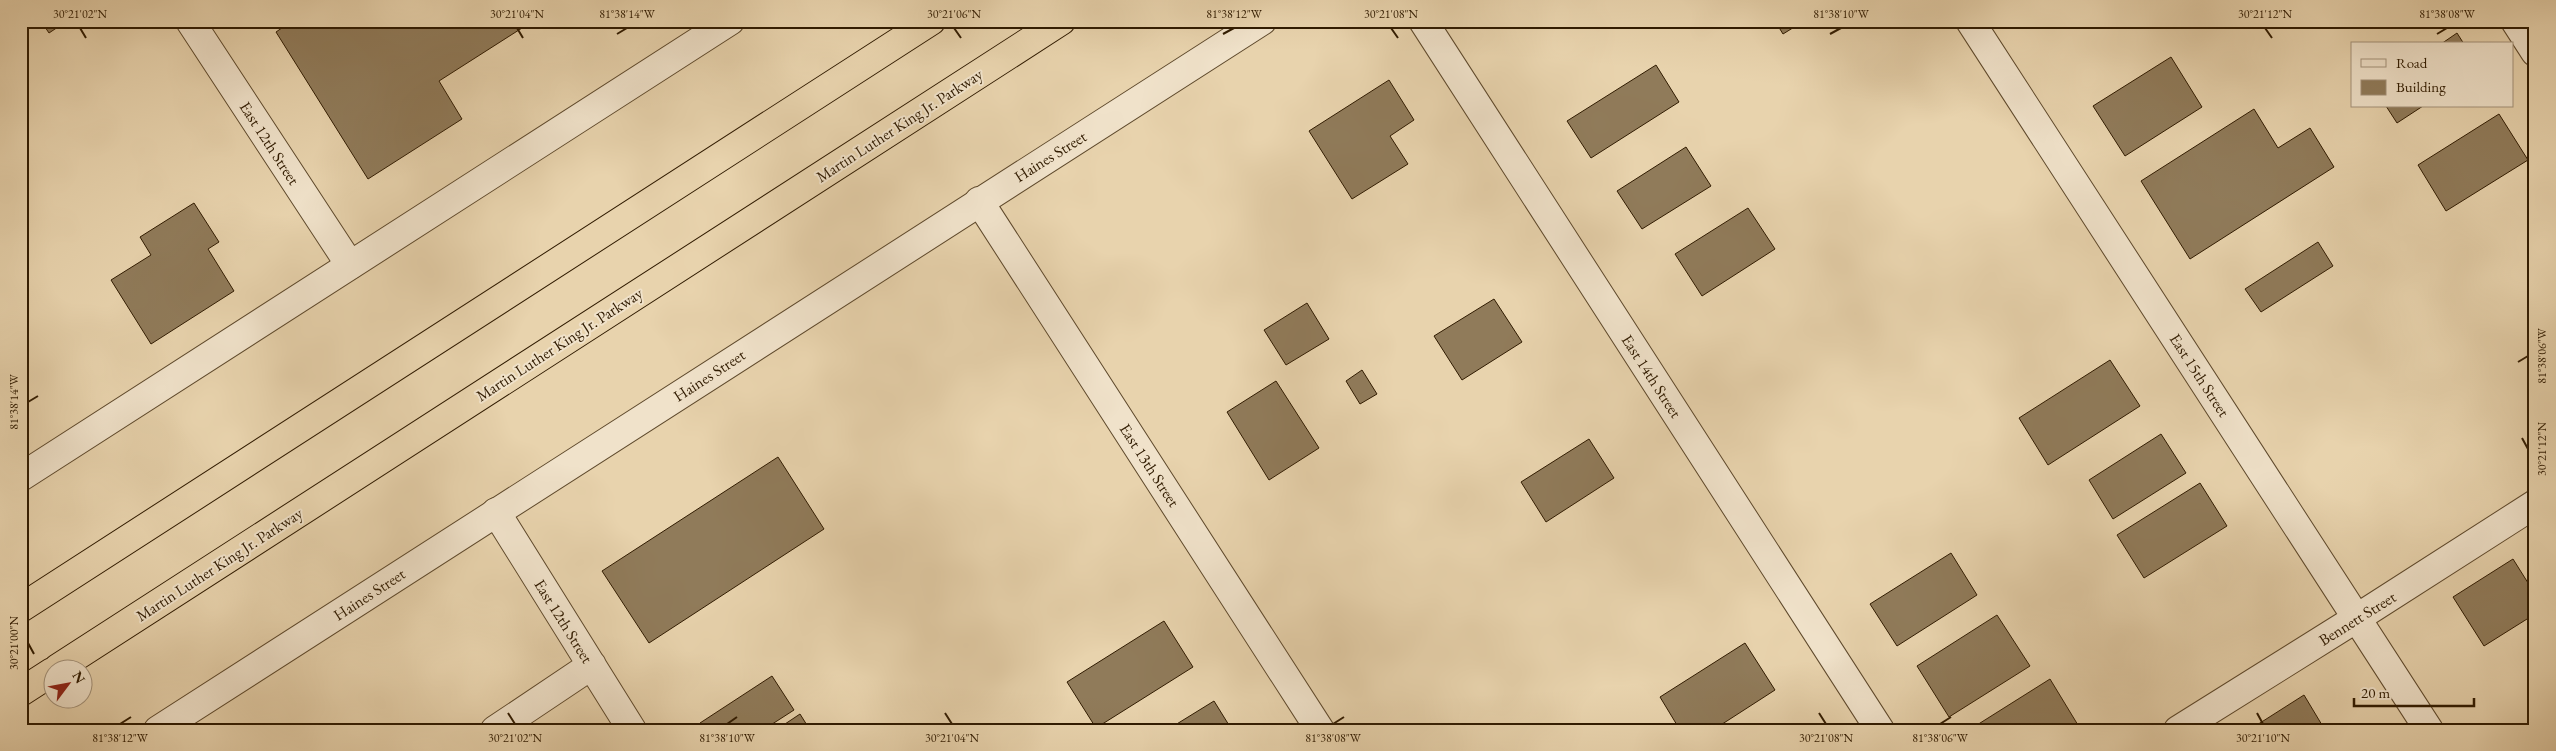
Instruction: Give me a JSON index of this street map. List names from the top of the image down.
{
  "streets": {
    "highway": ["Martin Luther King Jr. Parkway"],
    "street": [
      "East 12th Street",
      "Haines Street",
      "East 15th Street",
      "East 14th Street",
      "East 13th Street",
      "Bennett Street"
    ]
  },
  "crossings": [
    ["East 12th Street", "Haines Street"],
    ["Haines Street", "East 13th Street"],
    ["East 15th Street", "Bennett Street"]
  ],
  "legend": ["Road", "Building"],
  "scale_bar": "20 m",
  "north": "top right",
  "coordinates": [
    "30°21'02\"N",
    "30°21'04\"N",
    "81°38'14\"W",
    "30°21'06\"N",
    "81°38'12\"W",
    "30°21'08\"N",
    "81°38'10\"W",
    "30°21'12\"N",
    "81°38'08\"W",
    "81°38'06\"W",
    "30°21'00\"N",
    "30°21'10\"N"
  ]
}
